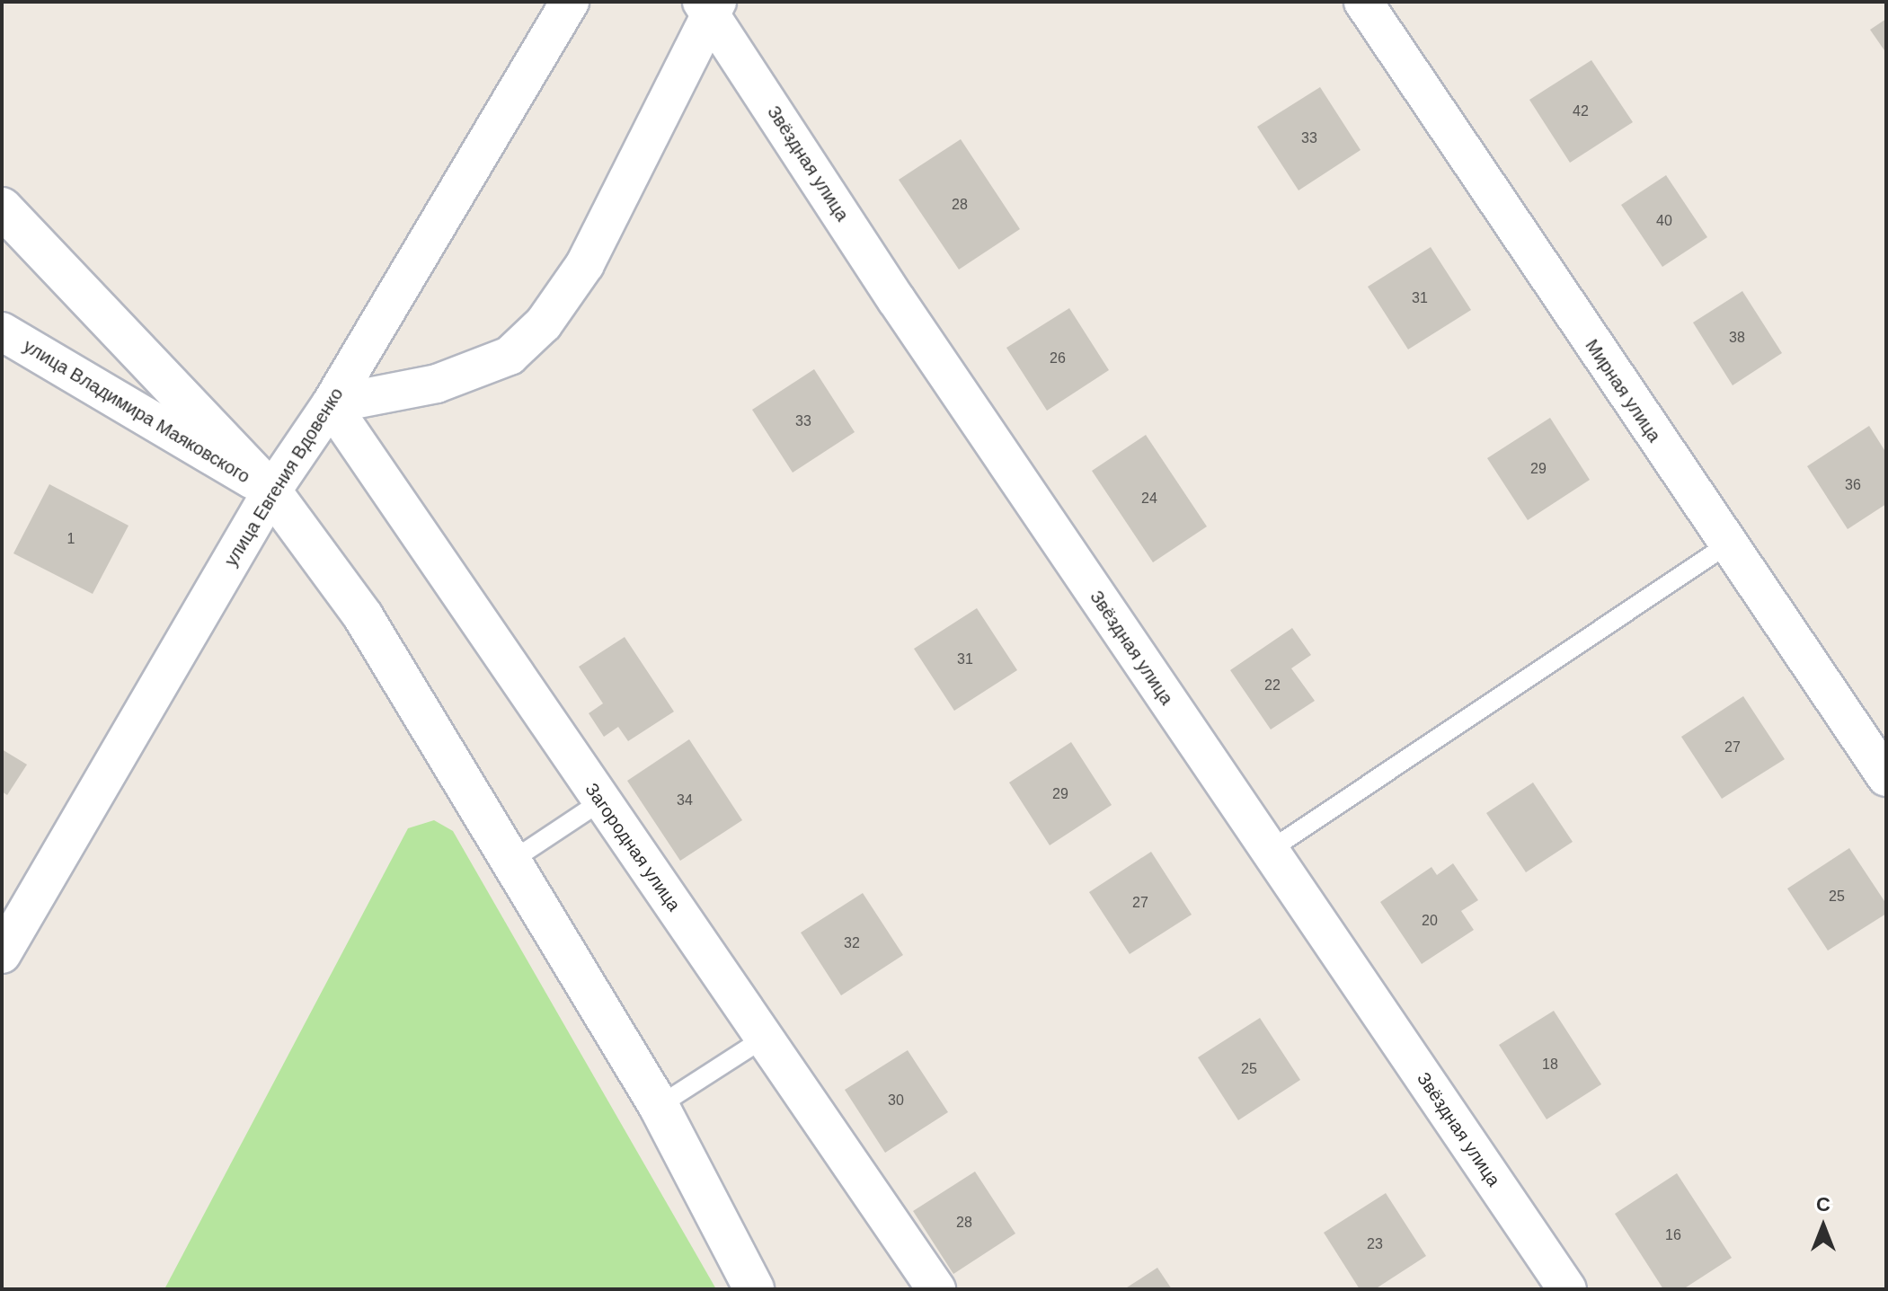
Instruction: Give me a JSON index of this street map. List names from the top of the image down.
{
  "streets": {
    "street": [
      "Звёздная улица",
      "Мирная улица",
      "улица Владимира Маяковского",
      "улица Евгения Вдовенко",
      "Загородная улица"
    ]
  },
  "crossings": [
    ["улица Владимира Маяковского", "улица Евгения Вдовенко"],
    ["улица Евгения Вдовенко", "Загородная улица"]
  ],
  "house_numbers": [
    "42",
    "33",
    "28",
    "40",
    "31",
    "38",
    "26",
    "33",
    "29",
    "36",
    "24",
    "1",
    "31",
    "22",
    "27",
    "29",
    "34",
    "25",
    "27",
    "20",
    "32",
    "18",
    "25",
    "30",
    "28",
    "16",
    "23"
  ],
  "north": "top"
}
